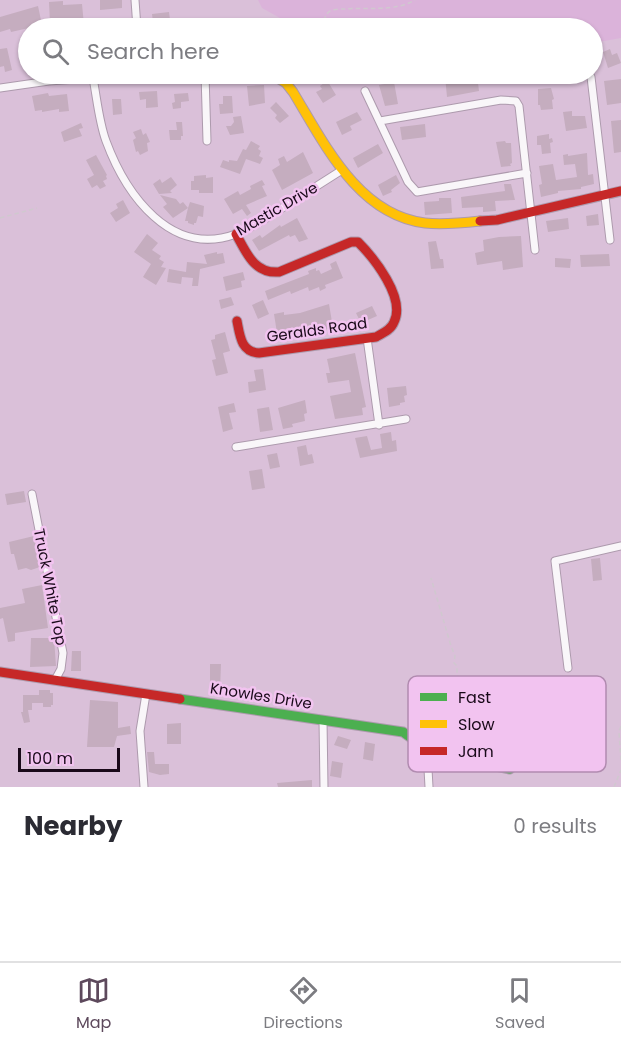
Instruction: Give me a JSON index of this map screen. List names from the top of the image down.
{
  "streets": {
    "street": [
      "Mastic Drive",
      "Geralds Road",
      "Truck White Top",
      "Knowles Drive"
    ]
  },
  "crossings": [
    ["Mastic Drive", "Geralds Road"],
    ["Truck White Top", "Knowles Drive"]
  ],
  "legend": ["Fast", "Slow", "Jam"],
  "scale_bar": "100 m",
  "page": {
    "search": "Search here",
    "scale": "100 m",
    "heading": ["Nearby", "0 results"],
    "nav": ["Map", "Directions", "Saved"]
  }
}
